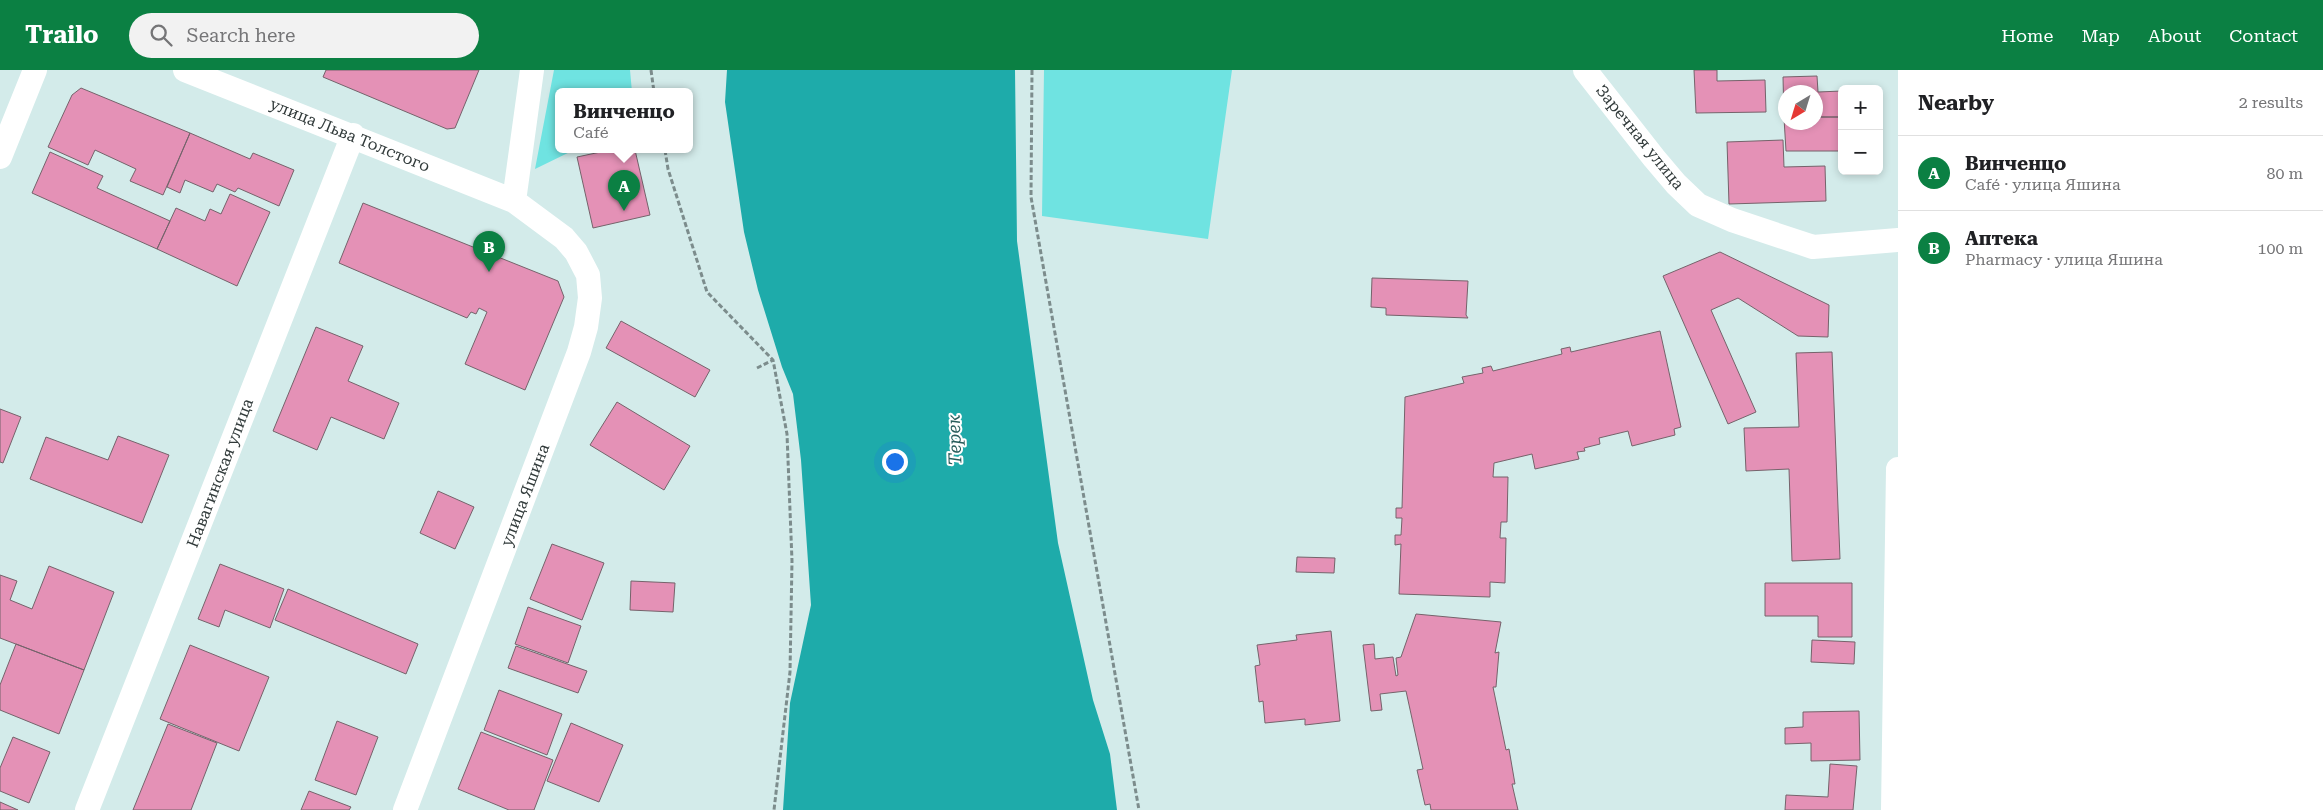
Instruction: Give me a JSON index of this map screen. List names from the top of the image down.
{
  "streets": {
    "street": [
      "улица Льва Толстого",
      "Заречная улица",
      "Навагинская улица",
      "улица Яшина"
    ]
  },
  "crossings": [
    ["улица Льва Толстого", "Навагинская улица"],
    ["улица Льва Толстого", "улица Яшина"]
  ],
  "water": ["Терек"],
  "north": "bottom left",
  "page": {
    "header": "Trailo",
    "search": "Search here",
    "nav": [
      "Home",
      "Map",
      "About",
      "Contact"
    ],
    "heading": ["Nearby", "2 results"],
    "map_buttons": ["+", "−"],
    "popup": ["Винченцо", "Café"],
    "list": [
      {
        "mark": "A",
        "name": "Винченцо",
        "note": "Café · улица Яшина",
        "value": "80 m"
      },
      {
        "mark": "B",
        "name": "Аптека",
        "note": "Pharmacy · улица Яшина",
        "value": "100 m"
      }
    ],
    "pins": ["A", "B"]
  }
}
